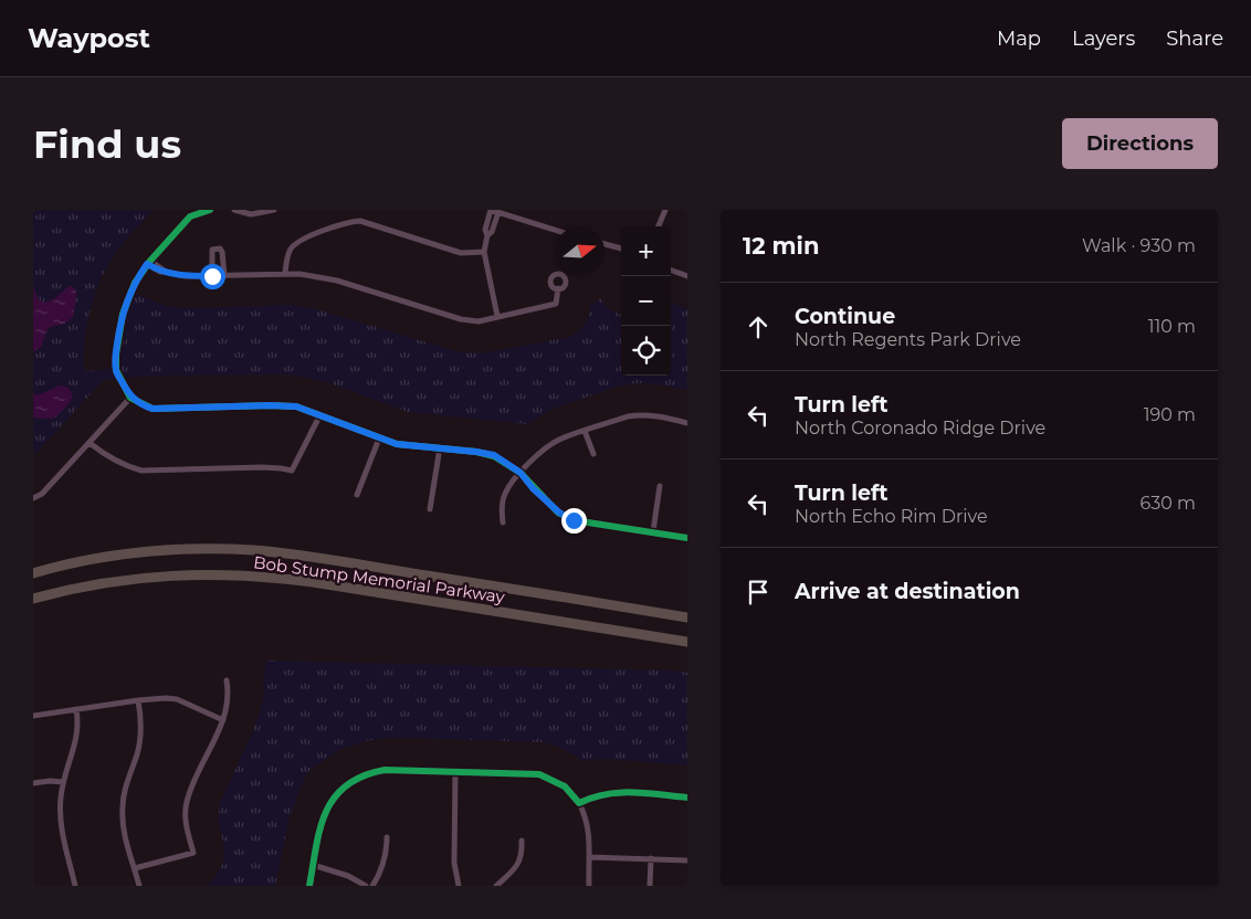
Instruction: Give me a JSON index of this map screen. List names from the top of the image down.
{
  "streets": {
    "highway": ["Bob Stump Memorial Parkway"]
  },
  "north": "right",
  "page": {
    "header": "Waypost",
    "nav": ["Map", "Layers", "Share"],
    "buttons": "Directions",
    "title": "Find us",
    "heading": ["12 min", "Walk · 930 m"],
    "map_buttons": ["+", "−"],
    "list": [
      ["Continue", "North Regents Park Drive", "110 m"],
      ["Turn left", "North Coronado Ridge Drive", "190 m"],
      ["Turn left", "North Echo Rim Drive", "630 m"],
      "Arrive at destination"
    ]
  }
}
